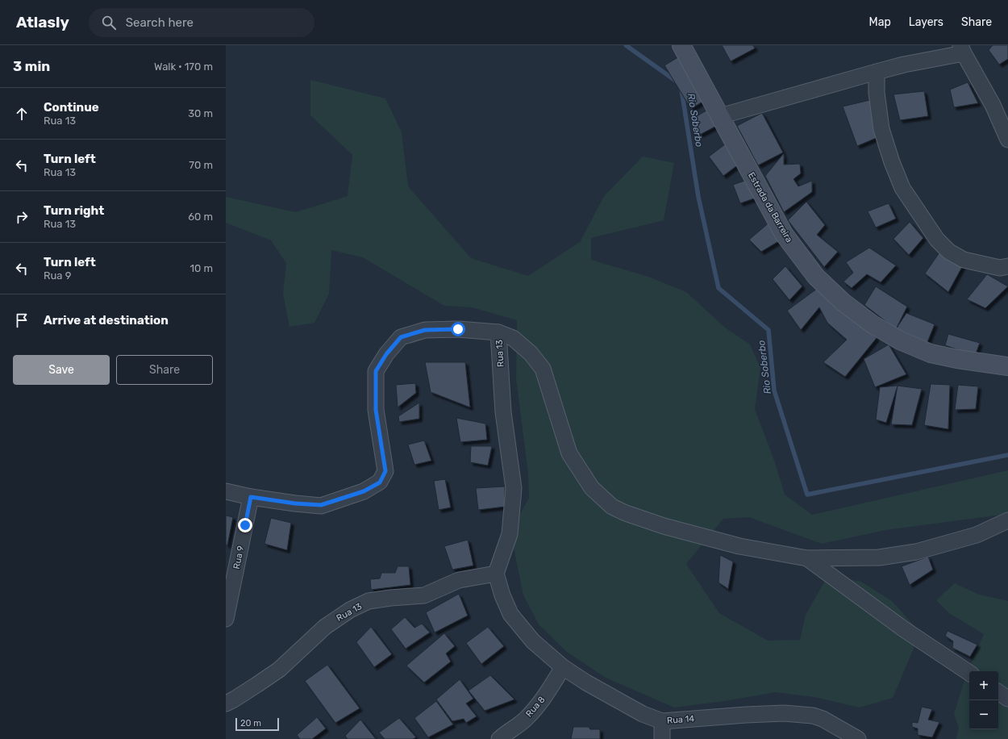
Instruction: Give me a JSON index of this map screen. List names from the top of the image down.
{
  "streets": {
    "main road": ["Estrada da Barreira"],
    "street": [
      "Rua 13",
      "Rua 9",
      "Rua 8",
      "Rua 14"
    ]
  },
  "crossings": [
    ["Rua 13", "Rua 9"],
    ["Rua 8", "Rua 14"]
  ],
  "water": ["Rio Soberbo"],
  "scale_bar": "20 m",
  "page": {
    "header": "Atlasly",
    "search": "Search here",
    "nav": ["Map", "Layers", "Share"],
    "heading": ["3 min", "Walk · 170 m"],
    "list": [
      ["Continue", "Rua 13", "30 m"],
      ["Turn left", "Rua 13", "70 m"],
      ["Turn right", "Rua 13", "60 m"],
      ["Turn left", "Rua 9", "10 m"],
      "Arrive at destination"
    ],
    "buttons": ["Save", "Share"],
    "map_buttons": ["+", "−"],
    "scale": "20 m"
  }
}
